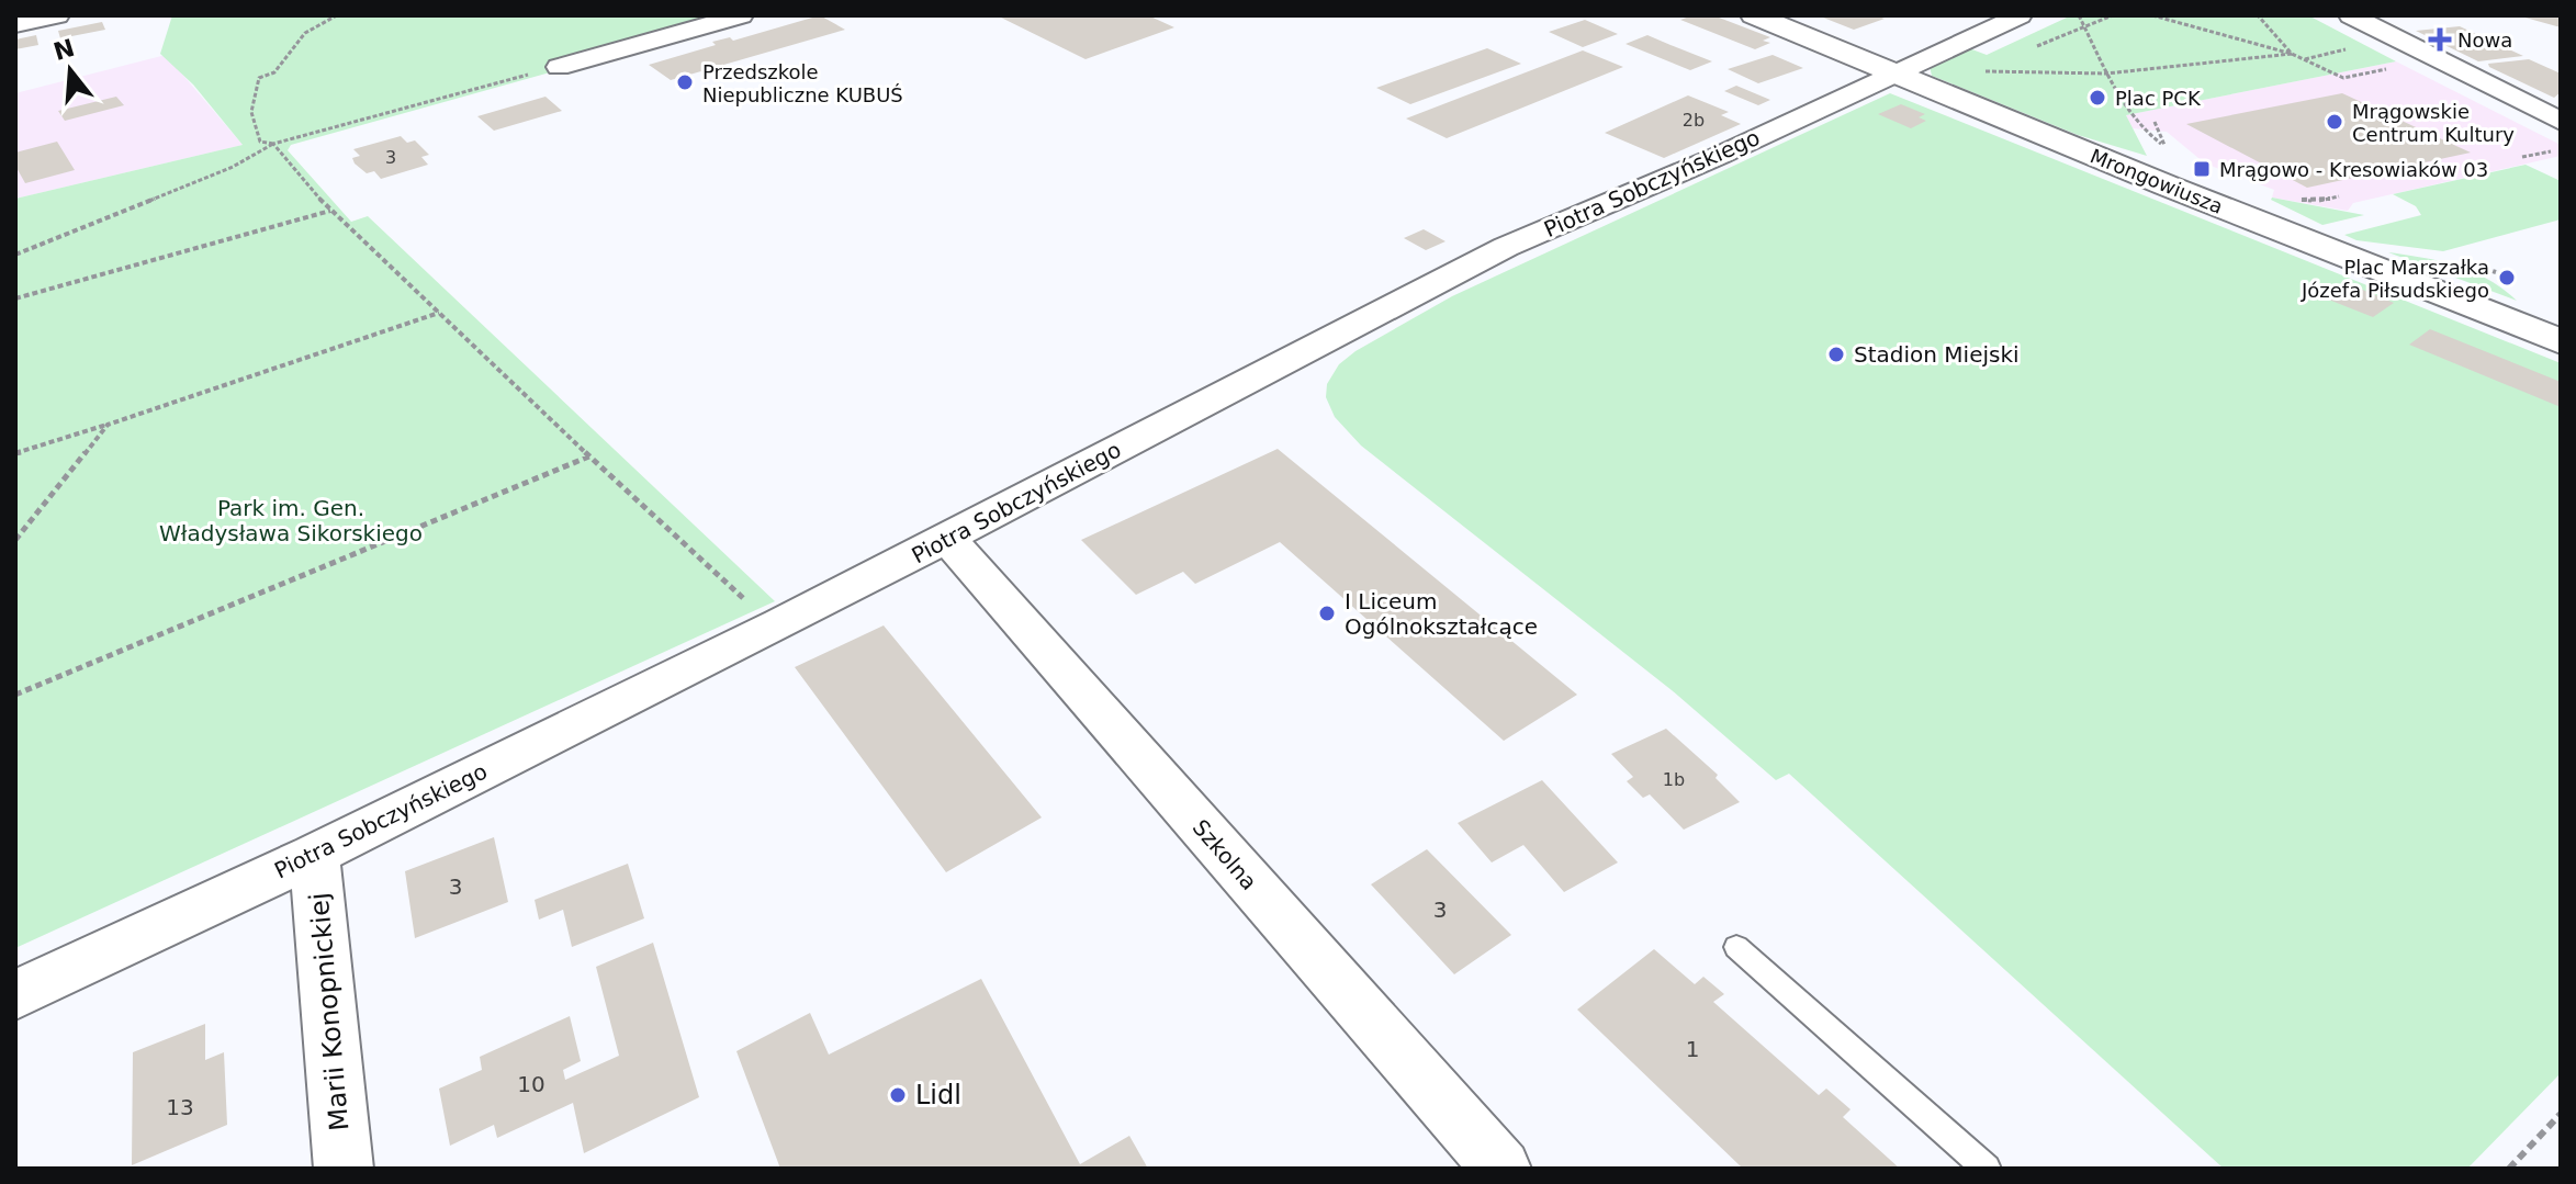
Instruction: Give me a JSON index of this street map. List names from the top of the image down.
{
  "streets": {
    "street": [
      "Mrongowiusza",
      "Piotra Sobczyńskiego",
      "Szkolna",
      "Marii Konopnickiej"
    ]
  },
  "crossings": [
    ["Mrongowiusza", "Piotra Sobczyńskiego"],
    ["Piotra Sobczyńskiego", "Szkolna"],
    ["Piotra Sobczyńskiego", "Marii Konopnickiej"]
  ],
  "parks": ["Park im. Gen. Władysława Sikorskiego"],
  "places": {
    "health": ["Nowa"],
    "other": [
      "Przedszkole Niepubliczne KUBUŚ",
      "Plac PCK",
      "Mrągowskie Centrum Kultury",
      "Plac Marszałka Józefa Piłsudskiego",
      "Stadion Miejski",
      "I Liceum Ogólnokształcące",
      "Lidl"
    ],
    "transit": ["Mrągowo - Kresowiaków 03"]
  },
  "house_numbers": [
    "2b",
    "3",
    "1b",
    "3",
    "3",
    "1",
    "10",
    "13"
  ],
  "north": "top"
}
